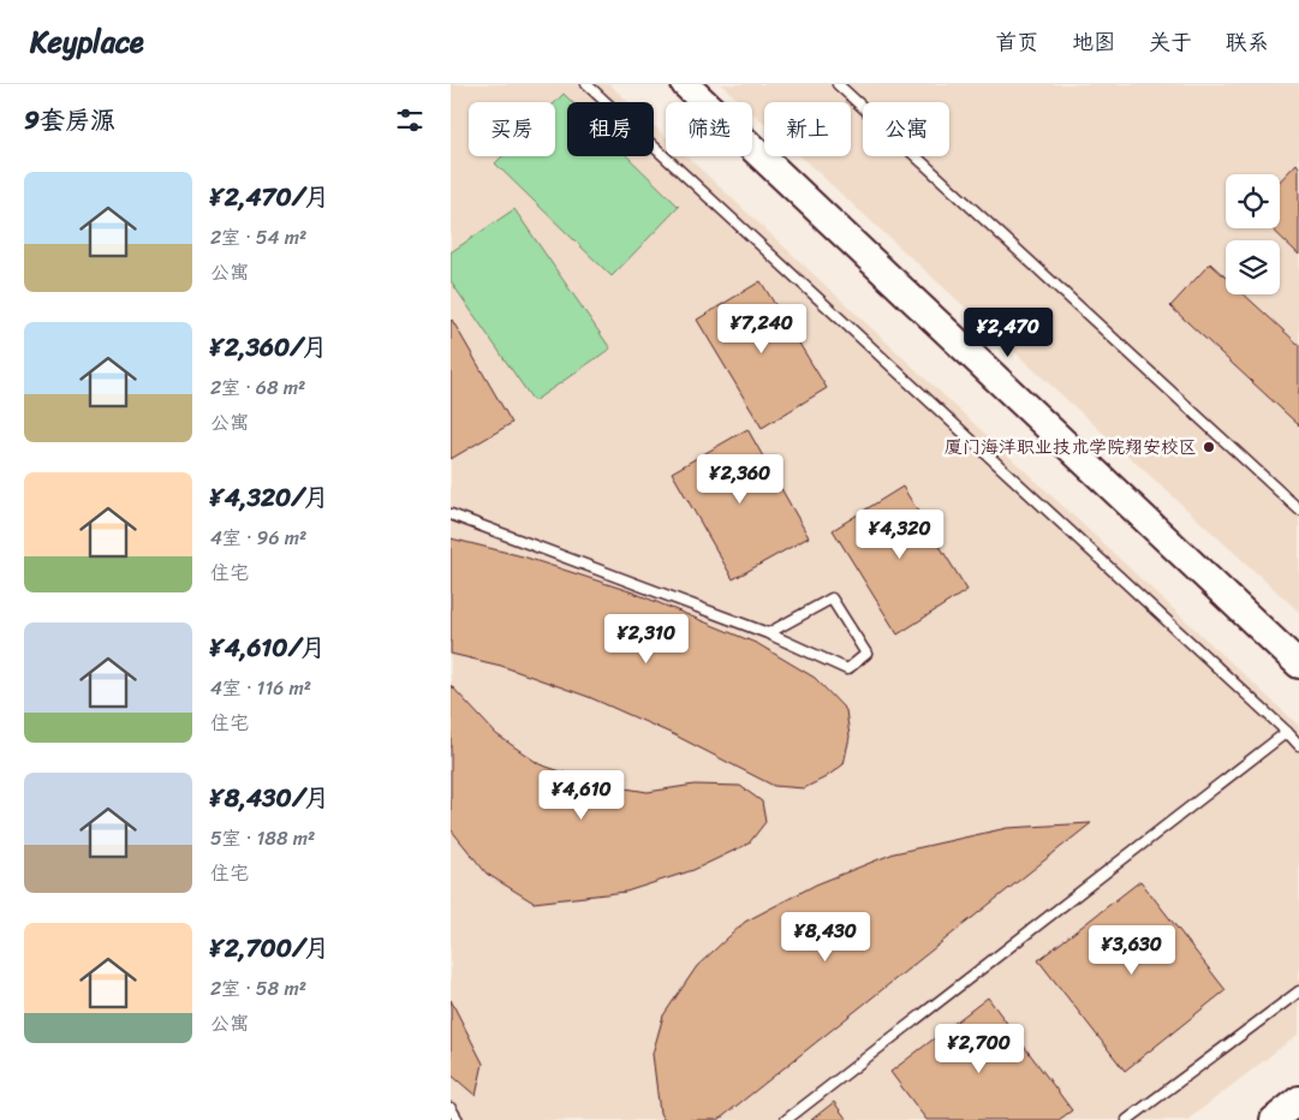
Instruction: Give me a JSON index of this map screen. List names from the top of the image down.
{
  "places": ["厦门海洋职业技术学院翔安校区"],
  "page": {
    "header": "Keyplace",
    "nav": [
      "首页",
      "地图",
      "关于",
      "联系"
    ],
    "heading": "9套房源",
    "chip": [
      "买房",
      "租房",
      "筛选",
      "新上",
      "公寓"
    ],
    "list": [
      {
        "name": "¥2,470/月",
        "note": "2室 · 54 m² · 公寓"
      },
      {
        "name": "¥2,360/月",
        "note": "2室 · 68 m² · 公寓"
      },
      {
        "name": "¥4,320/月",
        "note": "4室 · 96 m² · 住宅"
      },
      {
        "name": "¥4,610/月",
        "note": "4室 · 116 m² · 住宅"
      },
      {
        "name": "¥8,430/月",
        "note": "5室 · 188 m² · 住宅"
      },
      {
        "name": "¥2,700/月",
        "note": "2室 · 58 m² · 公寓"
      }
    ],
    "price": [
      "¥7,240",
      "¥2,470",
      "¥2,360",
      "¥4,320",
      "¥2,310",
      "¥4,610",
      "¥8,430",
      "¥3,630",
      "¥2,700"
    ]
  }
}
